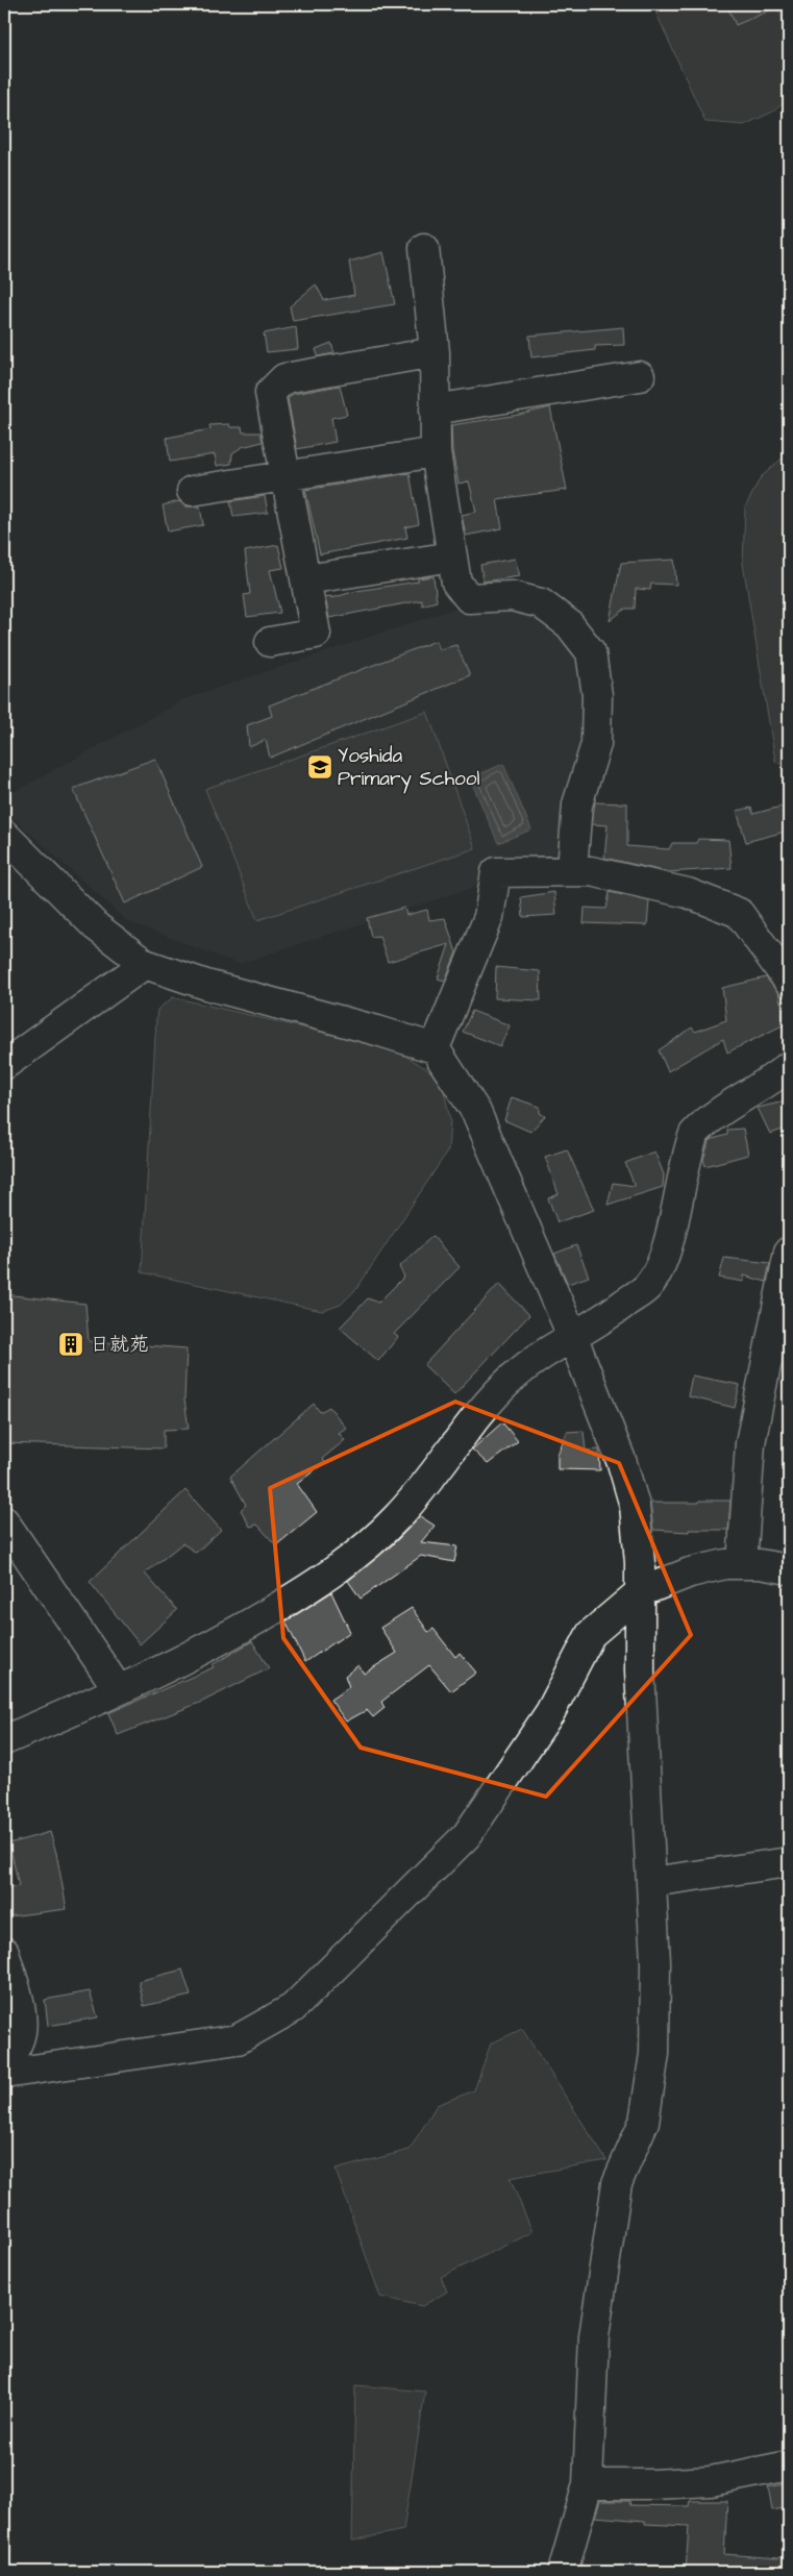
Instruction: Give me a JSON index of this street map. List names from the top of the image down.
{
  "places": {
    "school or university": ["Yoshida Primary School"],
    "building": ["日就苑"]
  }
}
